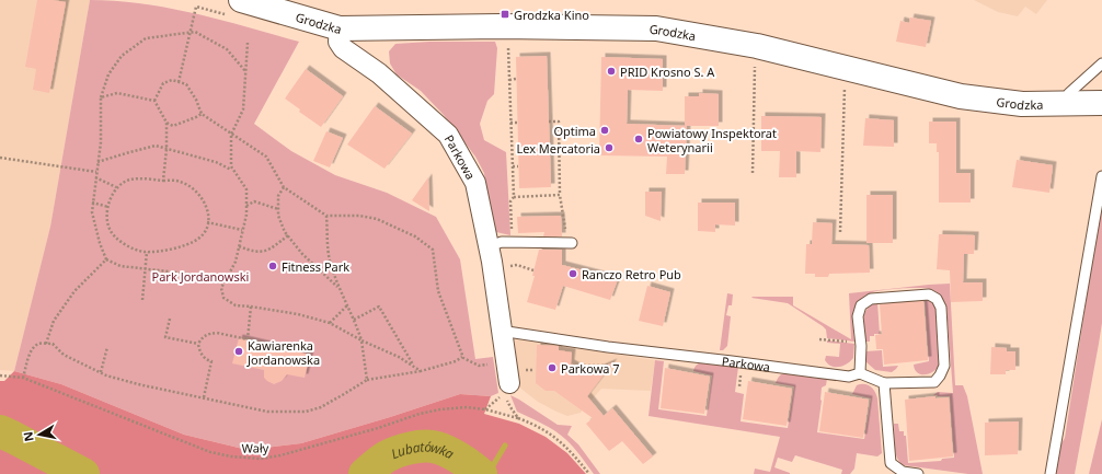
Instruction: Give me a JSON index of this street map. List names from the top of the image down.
{
  "streets": {
    "street": ["Grodzka", "Parkowa"],
    "path": ["Wały"]
  },
  "crossings": [
    ["Grodzka", "Parkowa"]
  ],
  "water": ["Lubatówka"],
  "parks": ["Park Jordanowski"],
  "places": {
    "transit": ["Grodzka Kino"],
    "other": [
      "PRID Krosno S. A",
      "Optima",
      "Powiatowy Inspektorat Weterynarii",
      "Lex Mercatoria",
      "Fitness Park",
      "Ranczo Retro Pub",
      "Kawiarenka Jordanowska",
      "Parkowa 7"
    ]
  },
  "north": "left"
}
